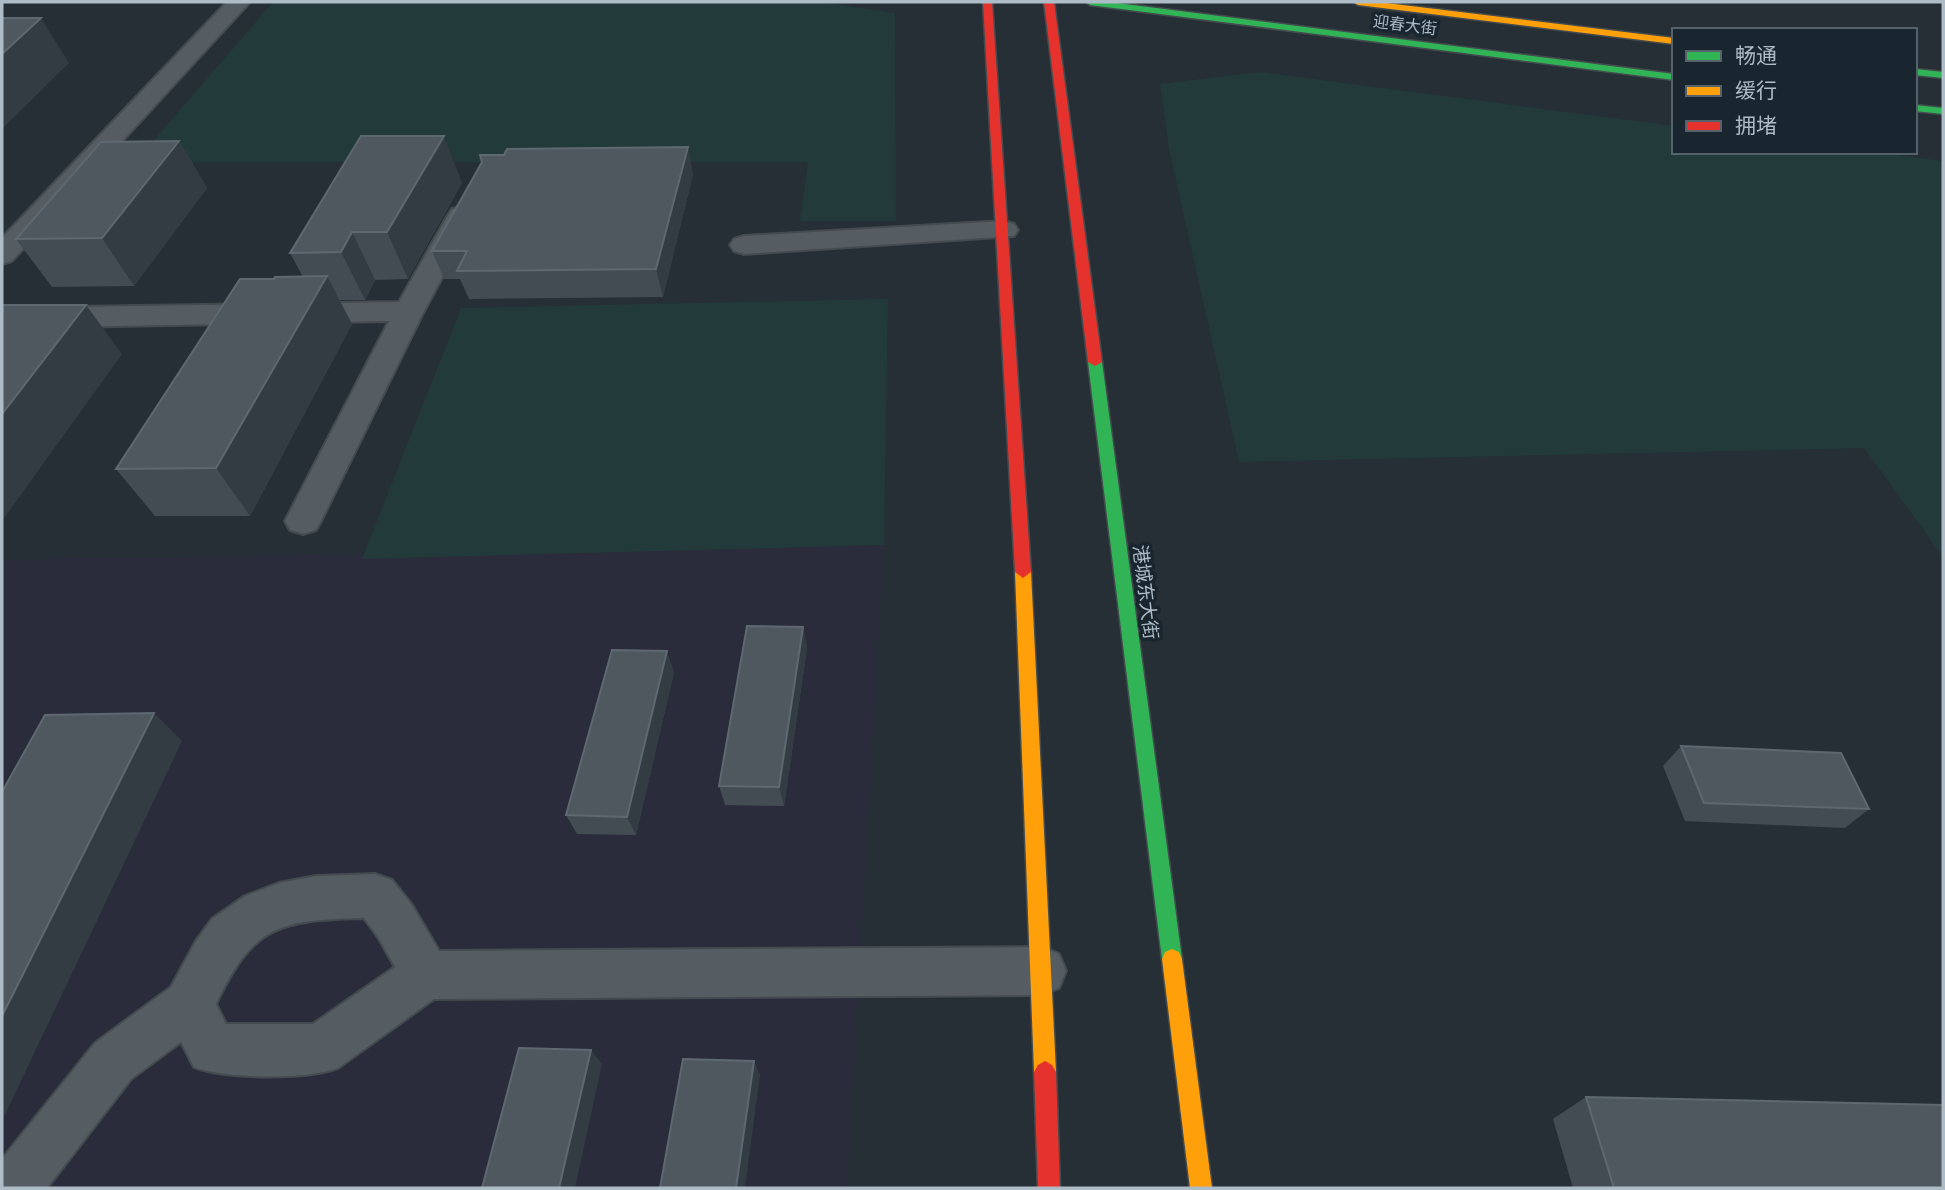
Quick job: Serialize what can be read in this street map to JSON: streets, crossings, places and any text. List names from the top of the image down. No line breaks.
{"streets":{"main road":["迎春大街","港城东大街"]},"legend":["畅通","缓行","拥堵"]}
